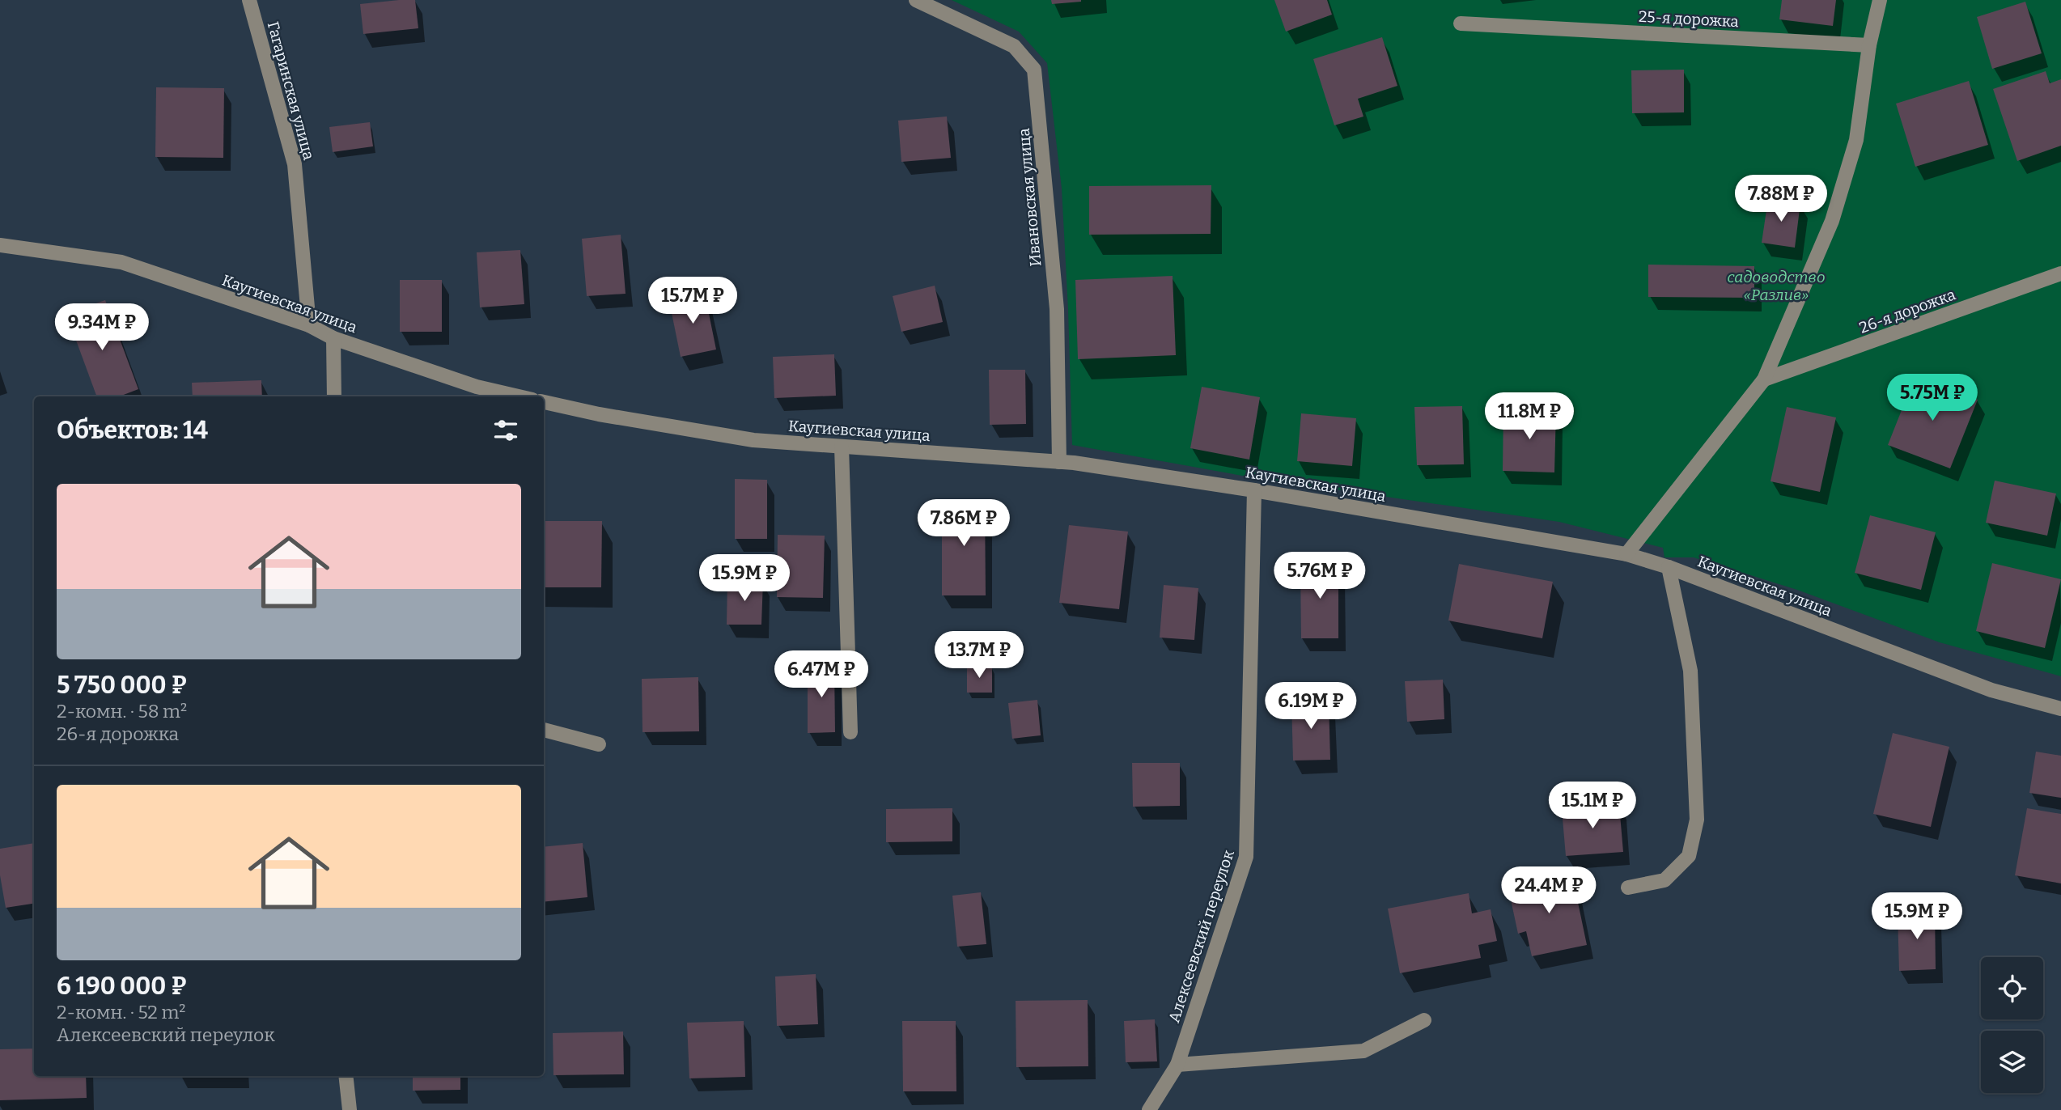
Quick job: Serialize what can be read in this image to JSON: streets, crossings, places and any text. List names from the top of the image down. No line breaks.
{"streets":{"street":["25-я дорожка","Гагаринская улица","Ивановская улица","Каугиевская улица","26-я дорожка","Алексеевский переулок"]},"crossings":[["Гагаринская улица","Каугиевская улица"],["Ивановская улица","Каугиевская улица"],["Каугиевская улица","Алексеевский переулок"]],"parks":["садоводство «Разлив»"],"page":{"price":["7.88M ₽","15.7M ₽","9.34M ₽","5.75M ₽","11.8M ₽","7.86M ₽","5.76M ₽","15.9M ₽","13.7M ₽","6.47M ₽","6.19M ₽","15.1M ₽","24.4M ₽","15.9M ₽"],"heading":"Объектов: 14","list":[{"name":"5 750 000 ₽","note":"2-комн. · 58 m² · 26-я дорожка"},{"name":"6 190 000 ₽","note":"2-комн. · 52 m² · Алексеевский переулок"}]}}
